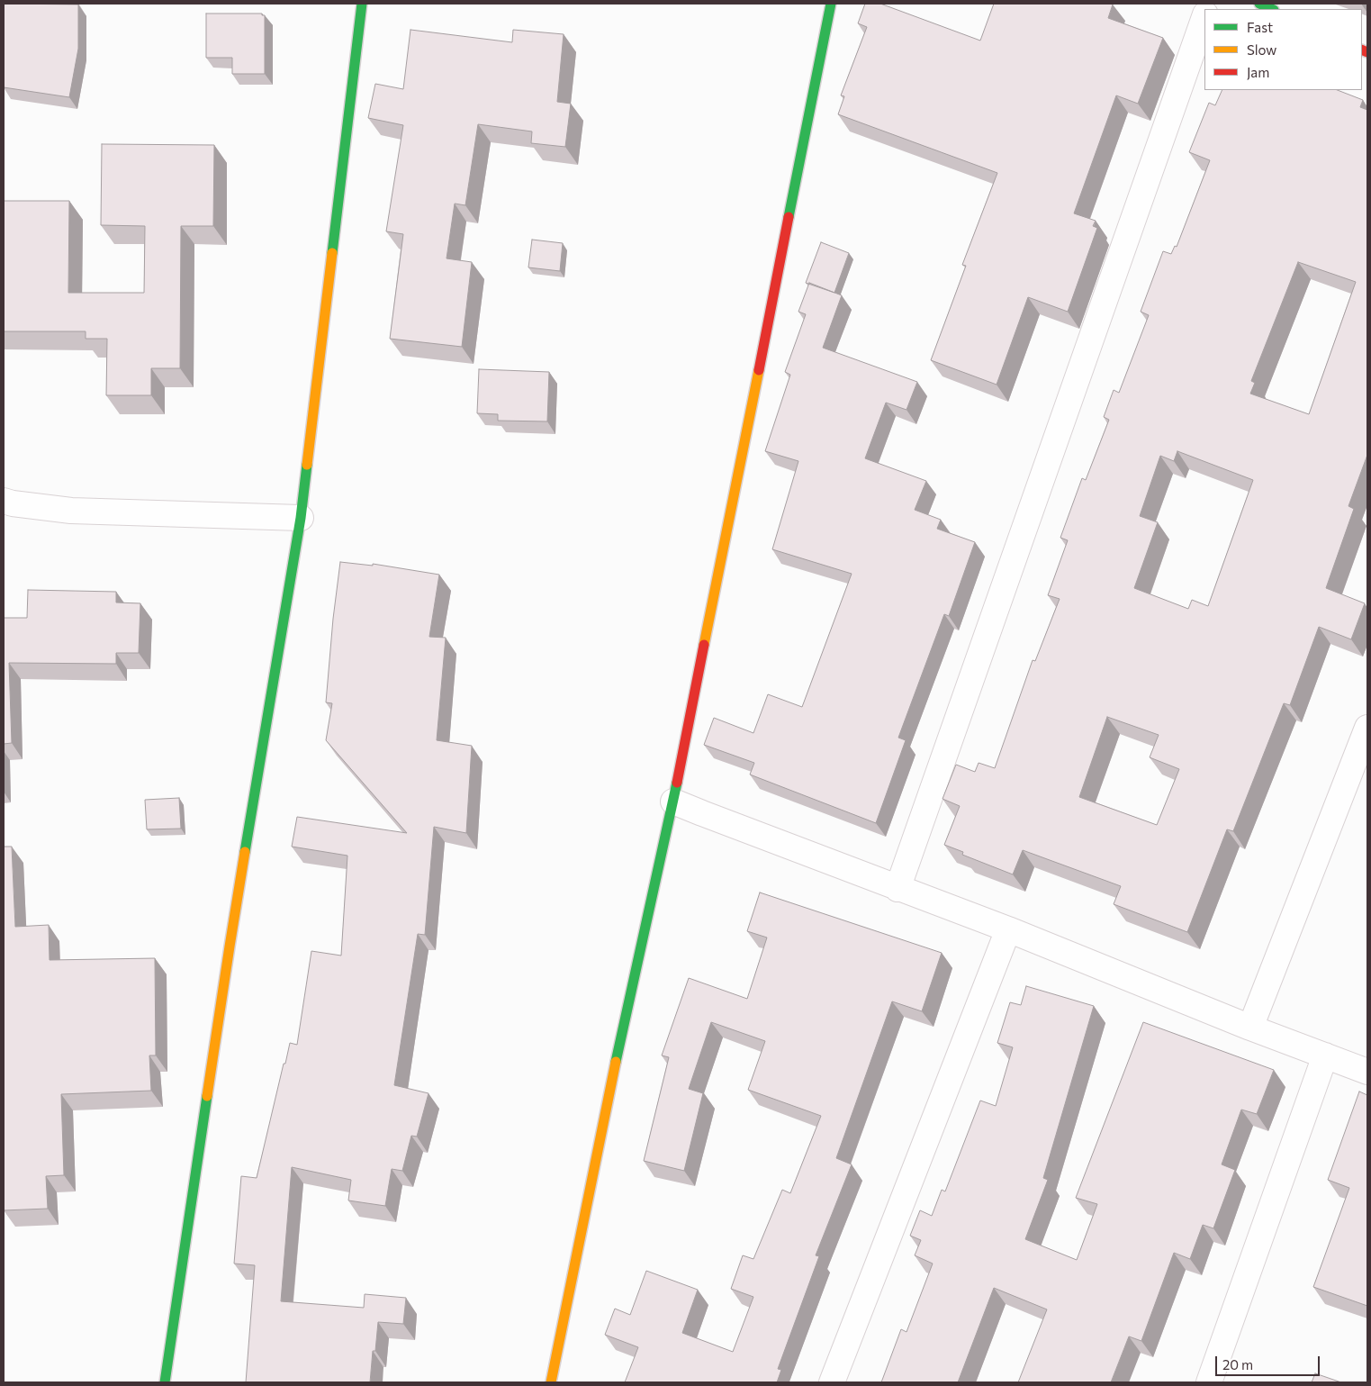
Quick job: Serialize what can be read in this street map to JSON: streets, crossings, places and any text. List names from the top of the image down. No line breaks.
{"legend":["Fast","Slow","Jam"],"scale_bar":"20 m"}
